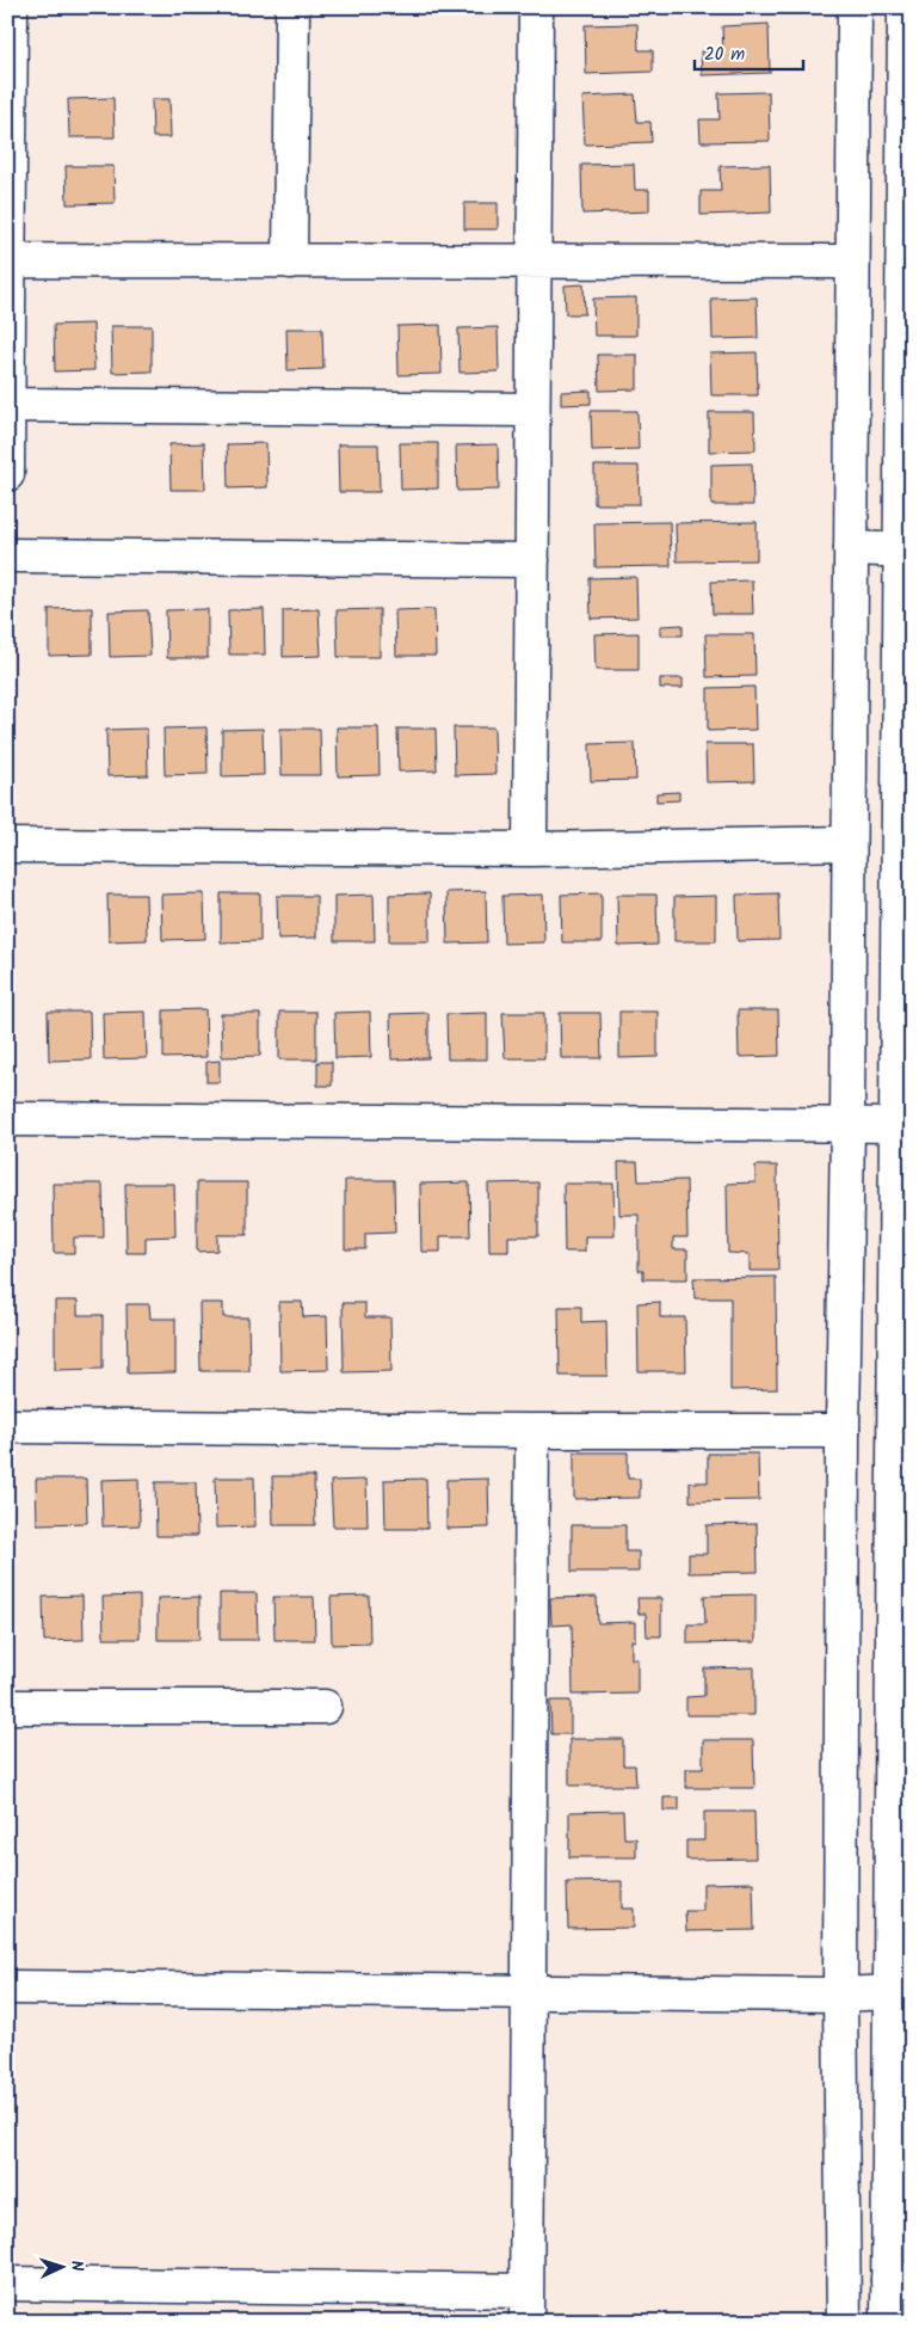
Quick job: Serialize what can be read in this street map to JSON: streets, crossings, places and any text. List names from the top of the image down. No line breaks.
{"scale_bar":"20 m","north":"right"}
